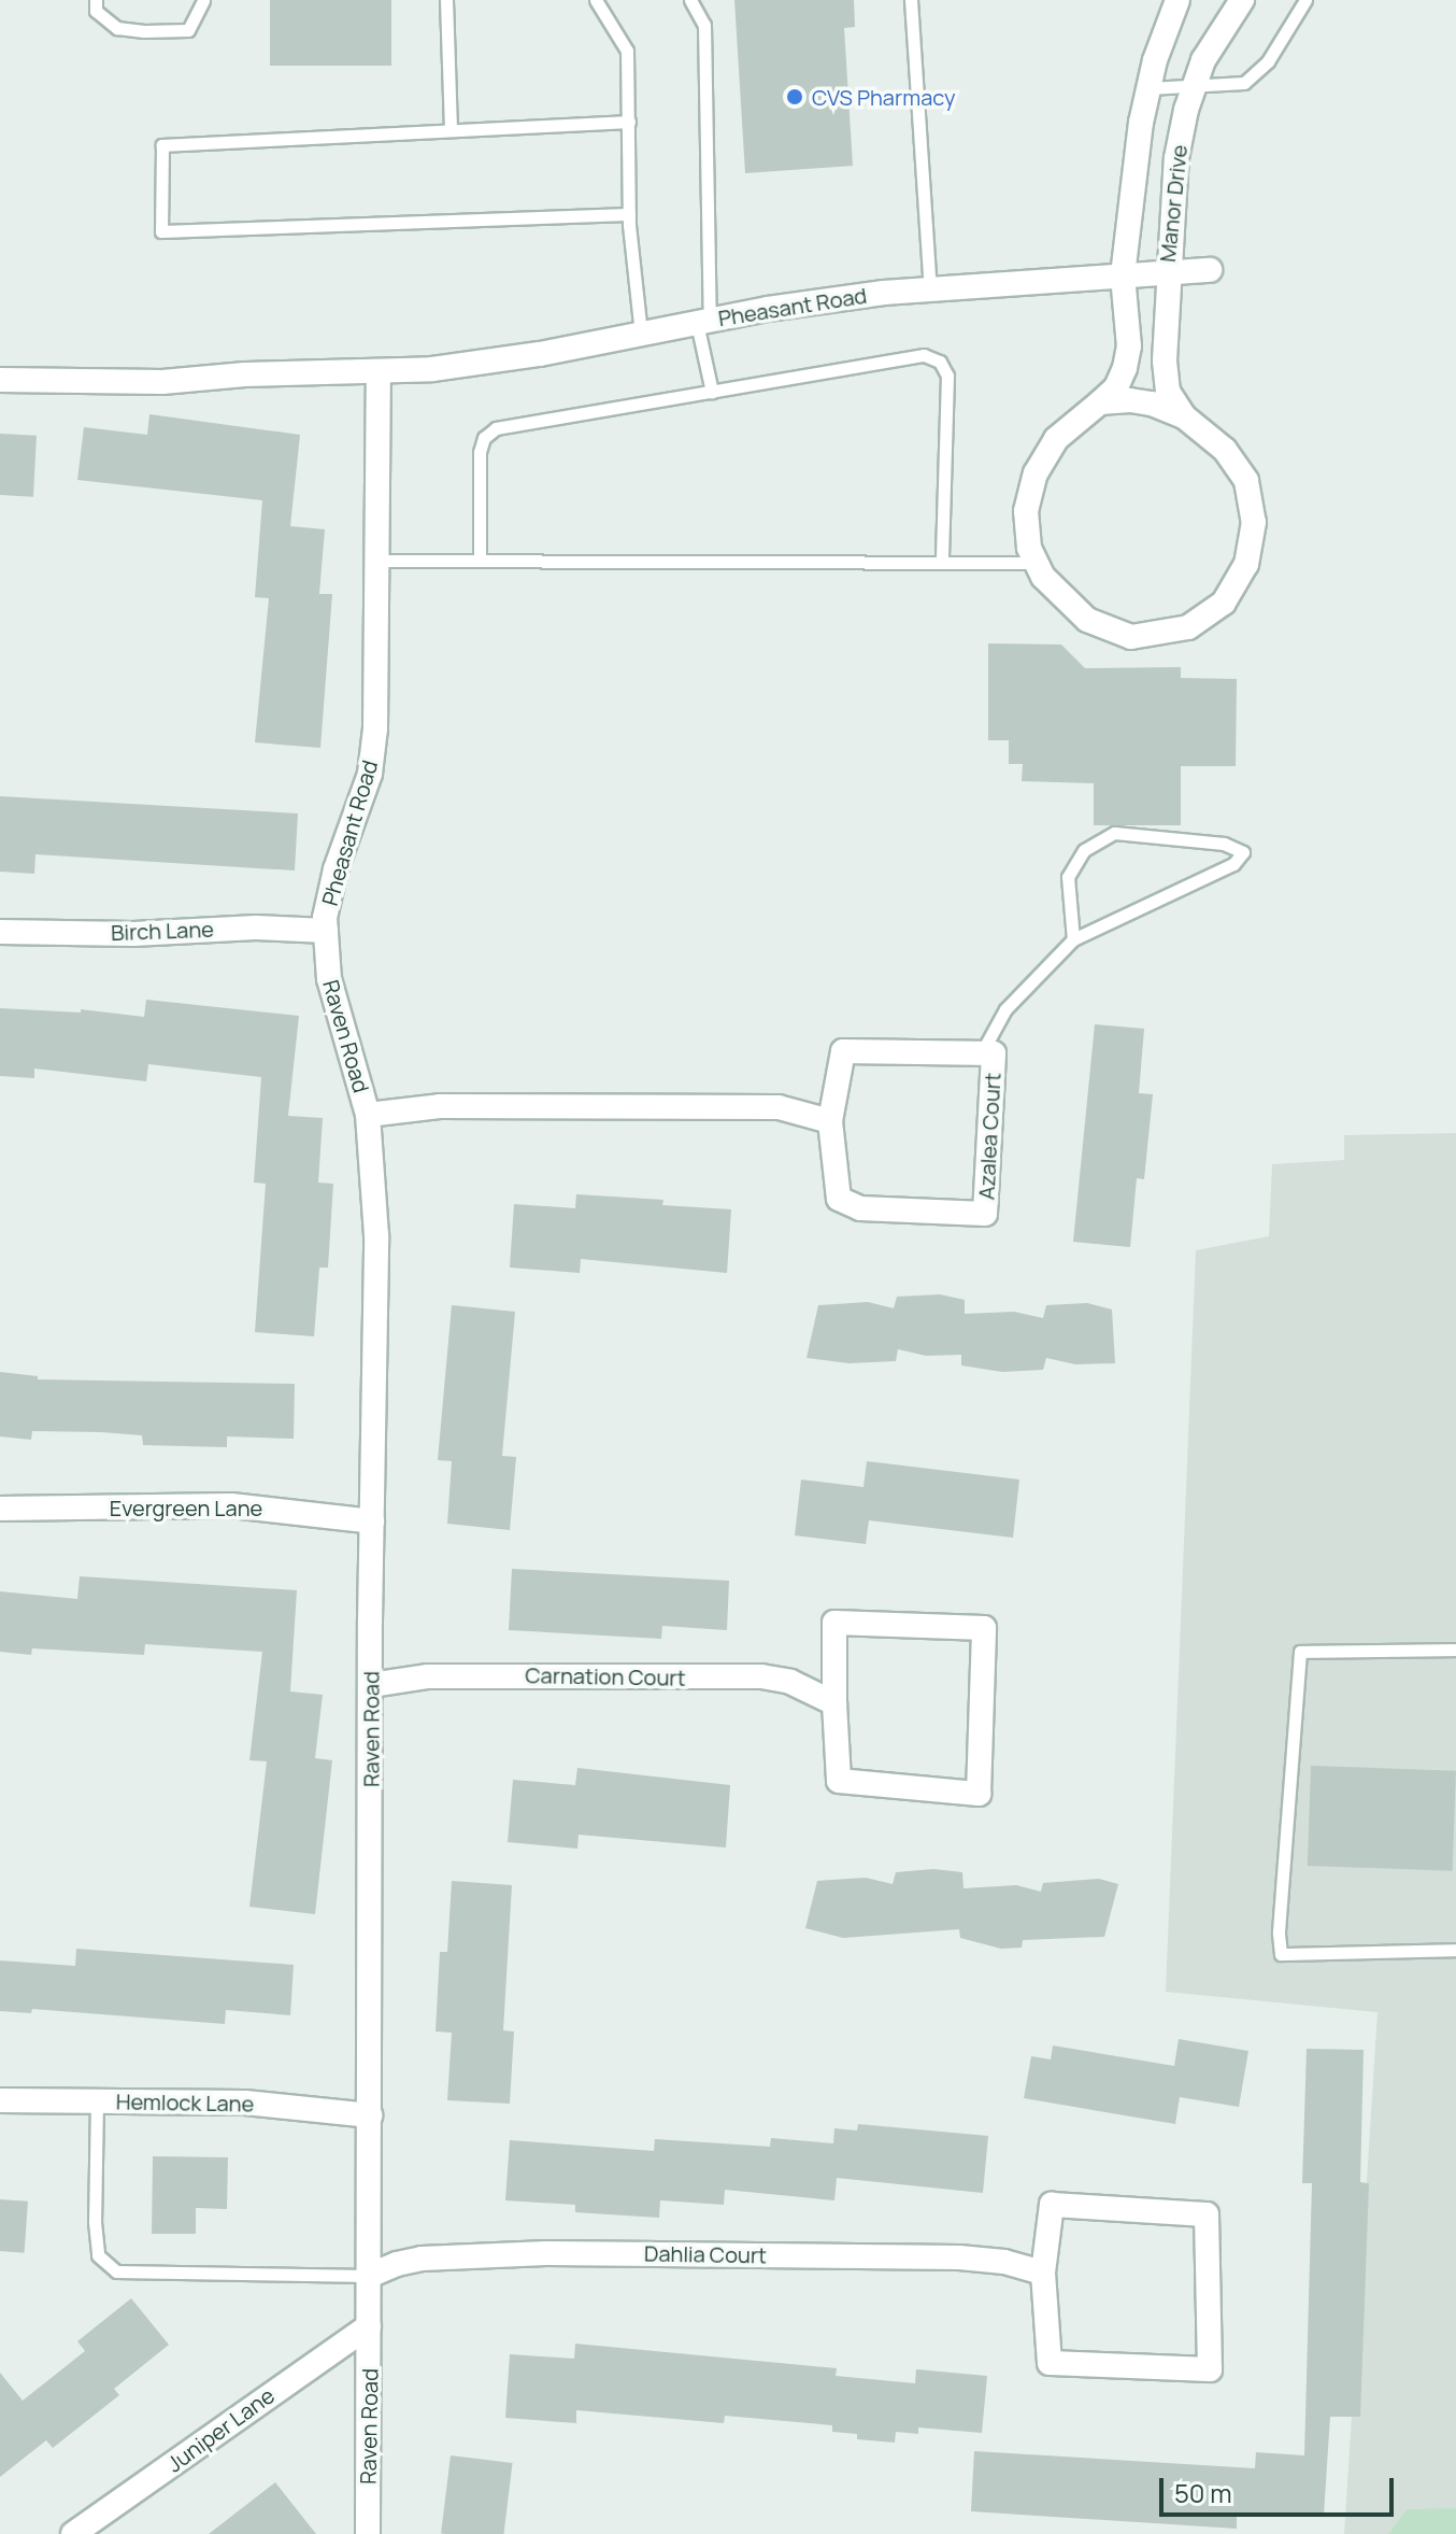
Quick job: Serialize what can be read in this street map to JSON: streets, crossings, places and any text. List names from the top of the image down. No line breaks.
{"streets":{"street":["Manor Drive","Pheasant Road","Birch Lane","Raven Road","Azalea Court","Evergreen Lane","Carnation Court","Hemlock Lane","Dahlia Court","Juniper Lane"]},"crossings":[["Manor Drive","Pheasant Road"],["Pheasant Road","Birch Lane"],["Pheasant Road","Raven Road"],["Birch Lane","Raven Road"],["Raven Road","Evergreen Lane"],["Raven Road","Carnation Court"],["Raven Road","Hemlock Lane"],["Raven Road","Dahlia Court"],["Raven Road","Juniper Lane"]],"places":["CVS Pharmacy"],"scale_bar":"50 m"}
